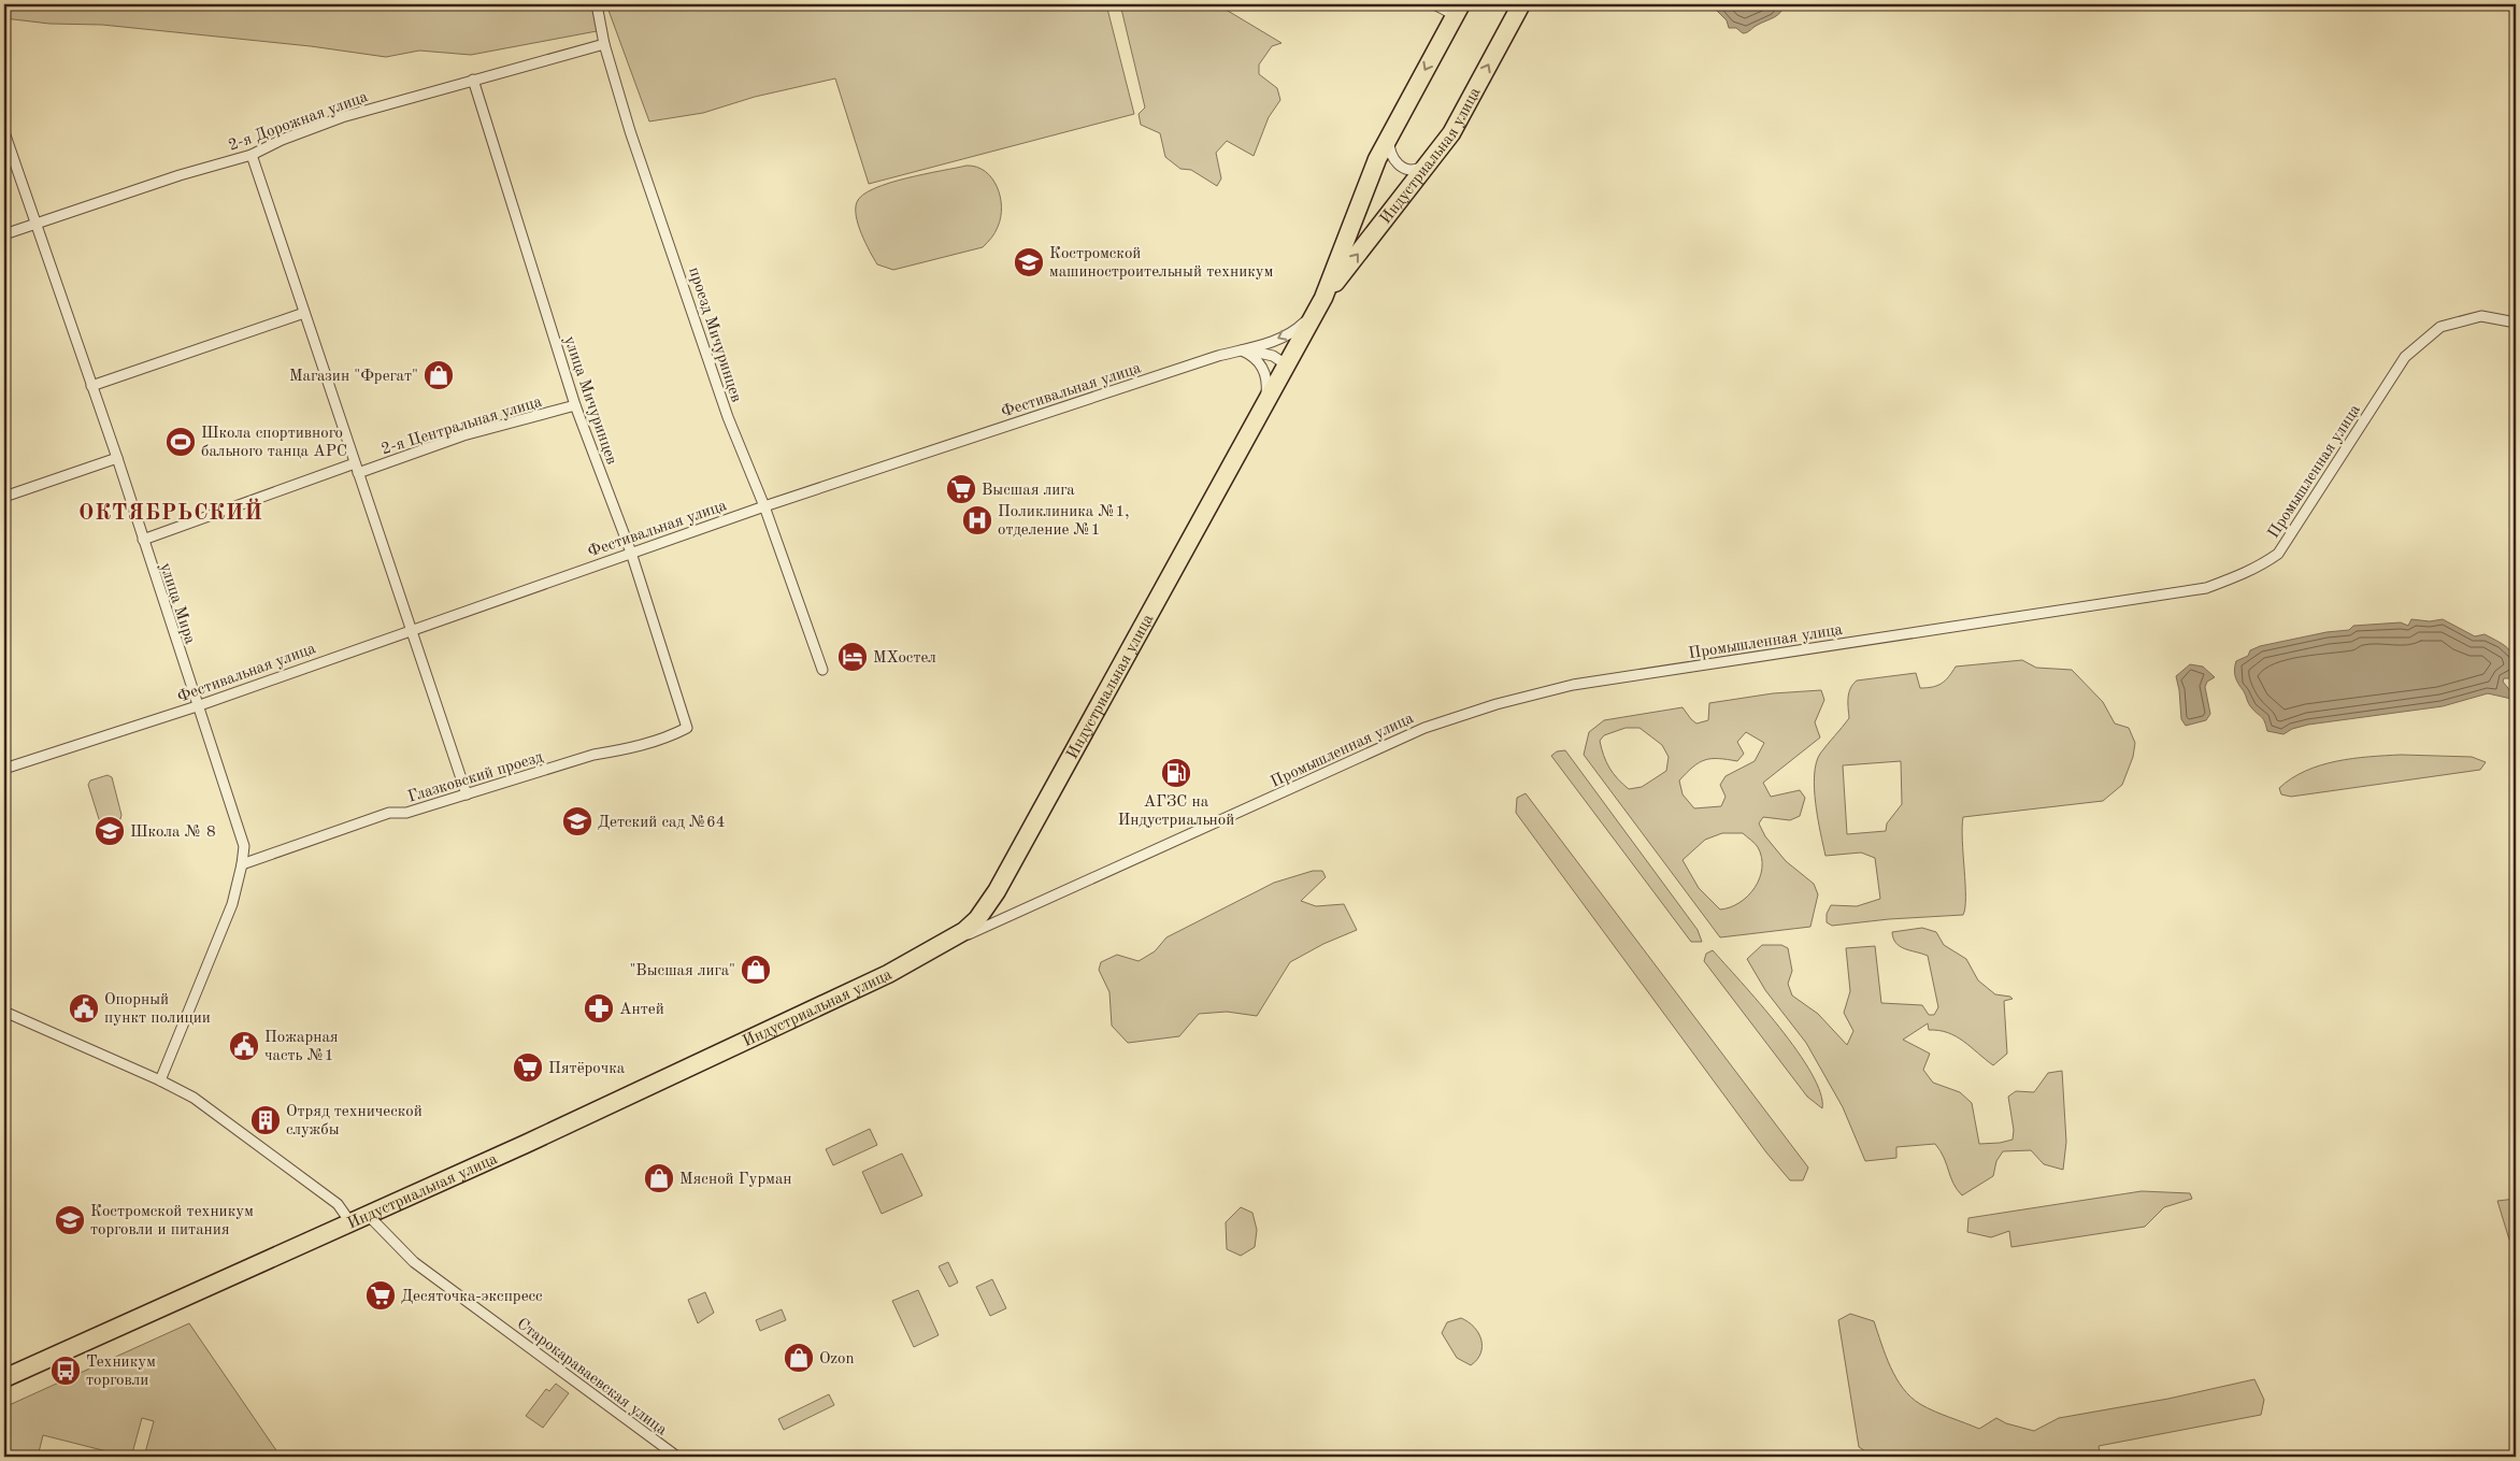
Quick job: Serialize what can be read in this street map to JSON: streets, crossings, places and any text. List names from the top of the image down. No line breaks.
{"streets":{"highway":["Индустриальная улица"],"street":["2-я Дорожная улица","проезд Мичуринцев","Фестивальная улица","улица Мичуринцев","2-я Центральная улица","Промышленная улица","улица Мира","Глазковский проезд","Старокараваевская улица"]},"crossings":[["2-я Дорожная улица","проезд Мичуринцев"],["2-я Дорожная улица","улица Мичуринцев"],["2-я Дорожная улица","улица Мира"],["Индустриальная улица","Фестивальная улица"],["Индустриальная улица","Промышленная улица"],["Индустриальная улица","Старокараваевская улица"],["проезд Мичуринцев","Фестивальная улица"],["Фестивальная улица","улица Мичуринцев"],["Фестивальная улица","улица Мира"],["улица Мичуринцев","2-я Центральная улица"],["улица Мичуринцев","Глазковский проезд"],["2-я Центральная улица","улица Мира"],["улица Мира","Глазковский проезд"]],"districts":["ОКТЯБРЬСКИЙ"],"places":{"school or university":["Костромской машиностроительный техникум","Детский сад №64","Школа № 8","Костромской техникум торговли и питания"],"shop":["Магазин \"Фрегат\"","\"Высшая лига\"","Мясной Гурман","Ozon"],"sports":["Школа спортивного бального танца АРС"],"supermarket":["Высшая лига","Пятёрочка","Десяточка-экспресс"],"hospital":["Поликлиника №1, отделение №1"],"hotel":["МХостел"],"fuel station":["АГЗС на Индустриальной"],"public building":["Опорный пункт полиции","Пожарная часть №1"],"pharmacy":["Антей"],"building":["Отряд технической службы"],"bus stop":["Техникум торговли"]}}
